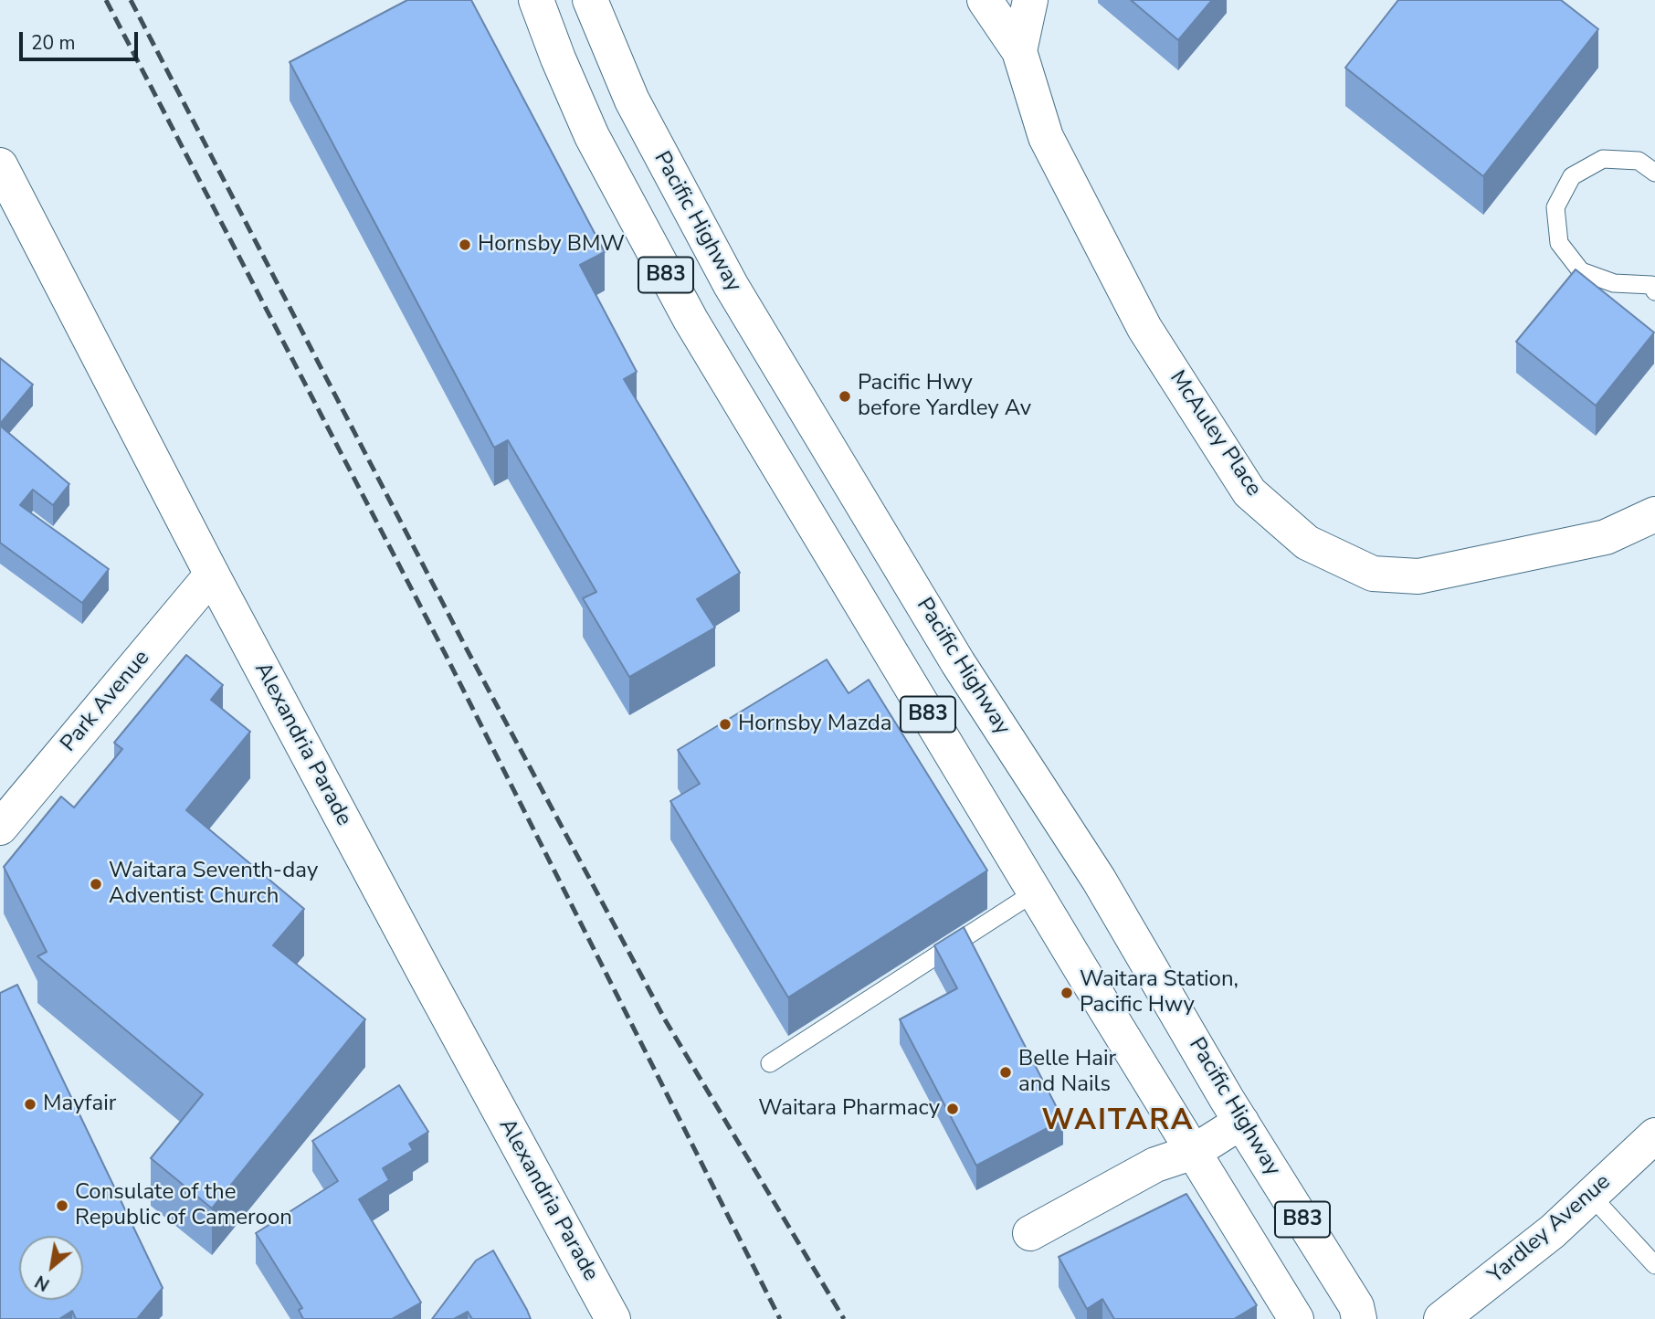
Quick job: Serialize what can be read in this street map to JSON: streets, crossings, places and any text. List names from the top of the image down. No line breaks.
{"streets":{"street":["Pacific Highway","B83","McAuley Place","Park Avenue","Alexandria Parade","Yardley Avenue"]},"crossings":[["Park Avenue","Alexandria Parade"]],"districts":["WAITARA"],"places":["Hornsby BMW","Pacific Hwy before Yardley Av","Hornsby Mazda","Waitara Seventh-day Adventist Church","Waitara Station, Pacific Hwy","Belle Hair and Nails","Mayfair","Waitara Pharmacy","Consulate of the Republic of Cameroon"],"scale_bar":"20 m","north":"bottom left"}
